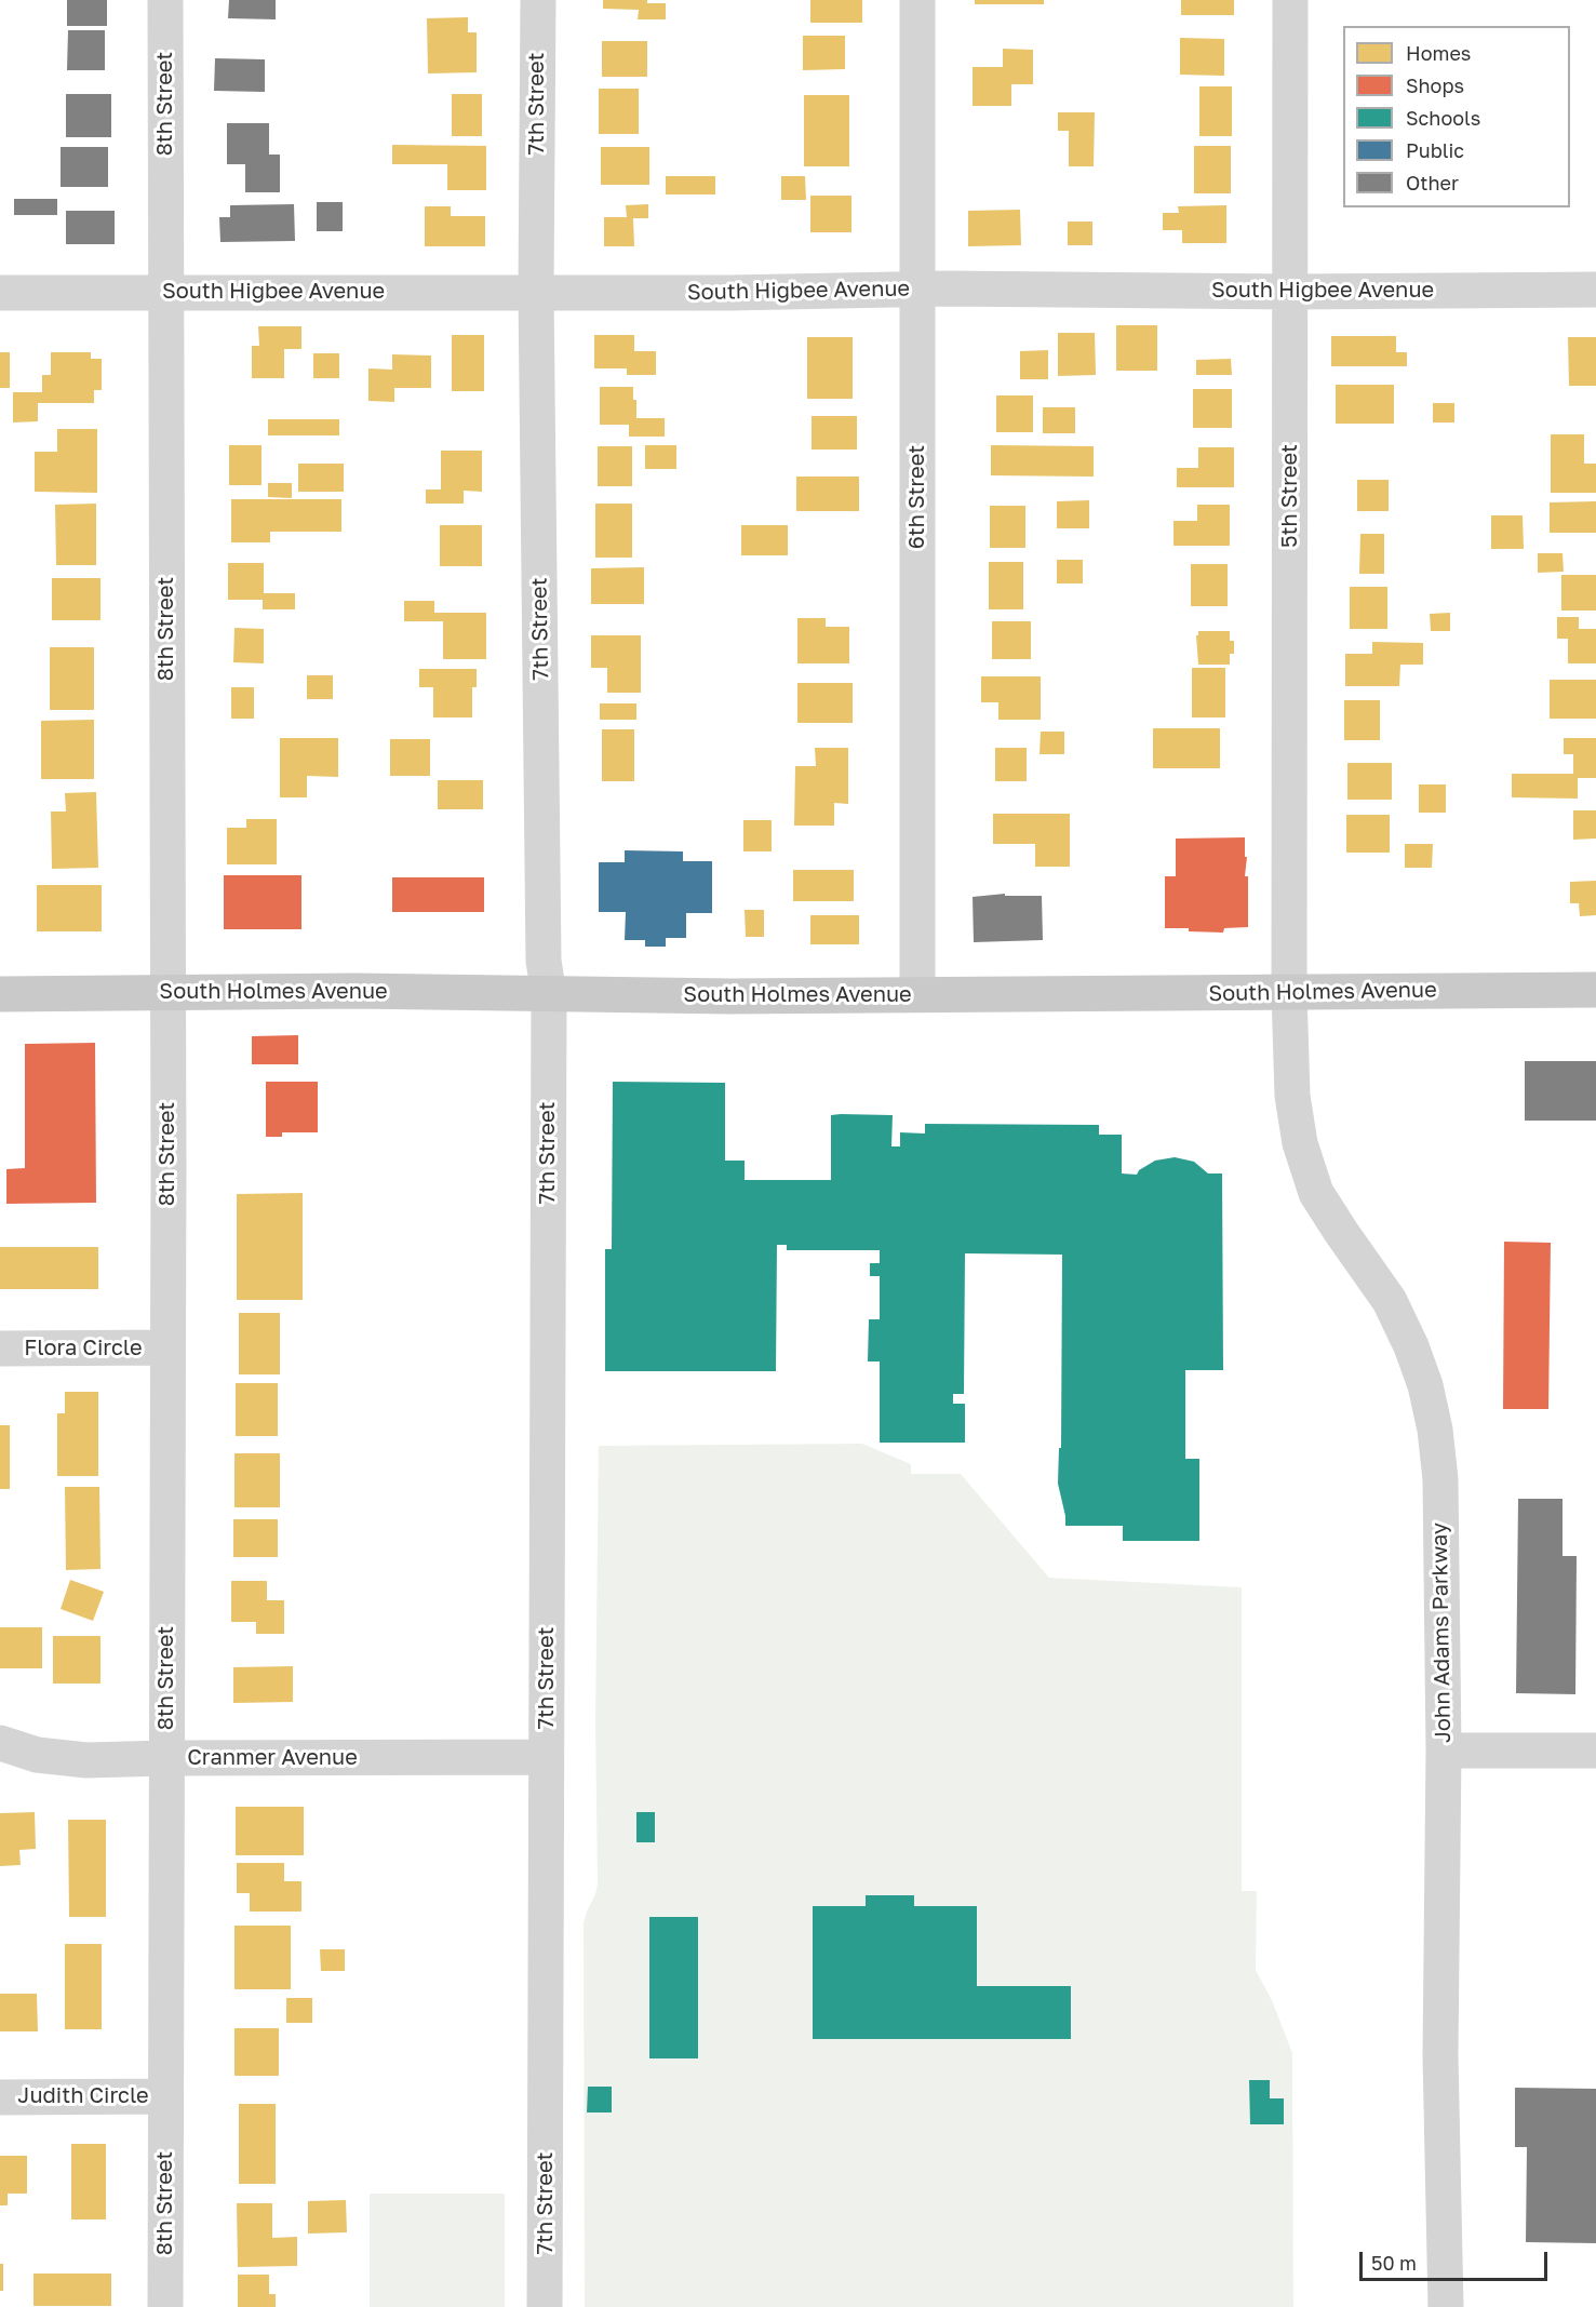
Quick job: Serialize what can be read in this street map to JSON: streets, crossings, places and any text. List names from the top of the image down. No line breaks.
{"streets":{"main road":["South Holmes Avenue"],"street":["8th Street","7th Street","South Higbee Avenue","5th Street","6th Street","Flora Circle","John Adams Parkway","Cranmer Avenue","Judith Circle"]},"crossings":[["8th Street","South Higbee Avenue"],["8th Street","South Holmes Avenue"],["8th Street","Flora Circle"],["8th Street","Cranmer Avenue"],["8th Street","Judith Circle"],["7th Street","South Higbee Avenue"],["7th Street","South Holmes Avenue"],["7th Street","Cranmer Avenue"],["South Higbee Avenue","5th Street"],["South Higbee Avenue","6th Street"],["5th Street","South Holmes Avenue"],["5th Street","John Adams Parkway"],["6th Street","South Holmes Avenue"],["South Holmes Avenue","John Adams Parkway"]],"legend":["Homes","Shops","Schools","Public","Other"],"scale_bar":"50 m"}
